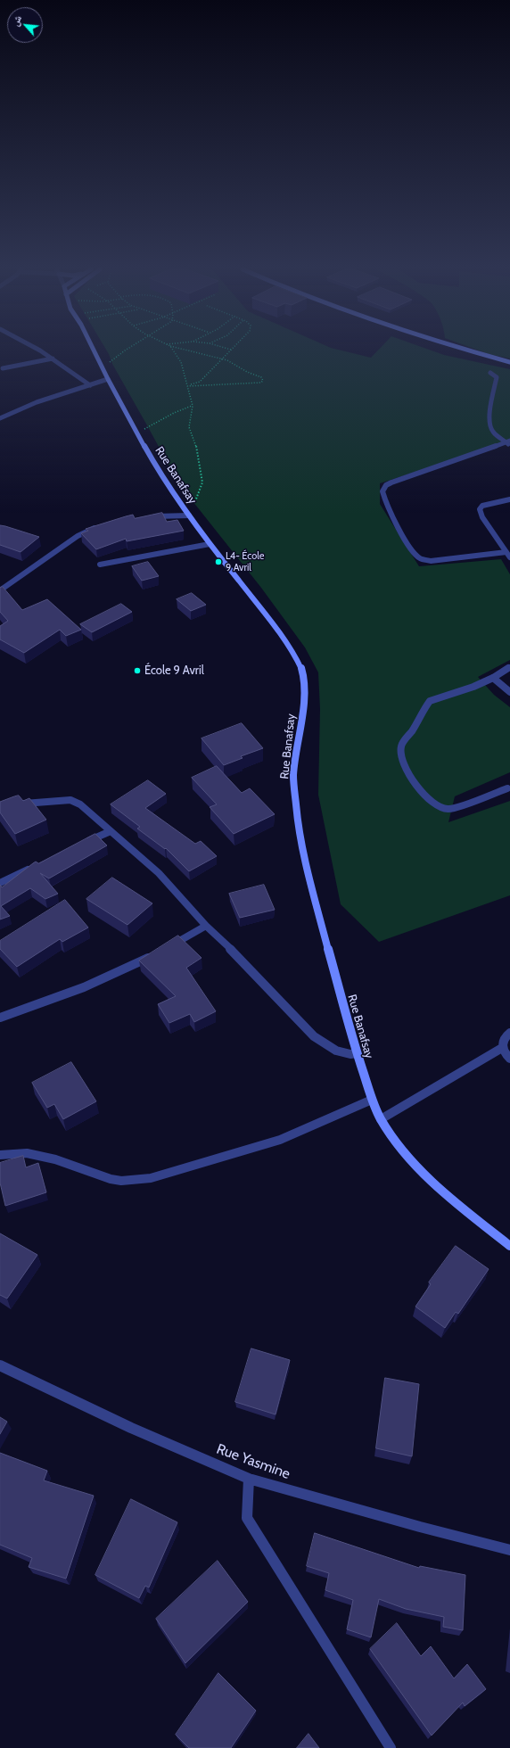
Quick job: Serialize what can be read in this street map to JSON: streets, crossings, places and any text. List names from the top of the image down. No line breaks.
{"streets":{"main road":["Rue Banafsay"],"street":["Rue Yasmine"]},"places":["L4- École 9 Avril","École 9 Avril"],"north":"top left"}
